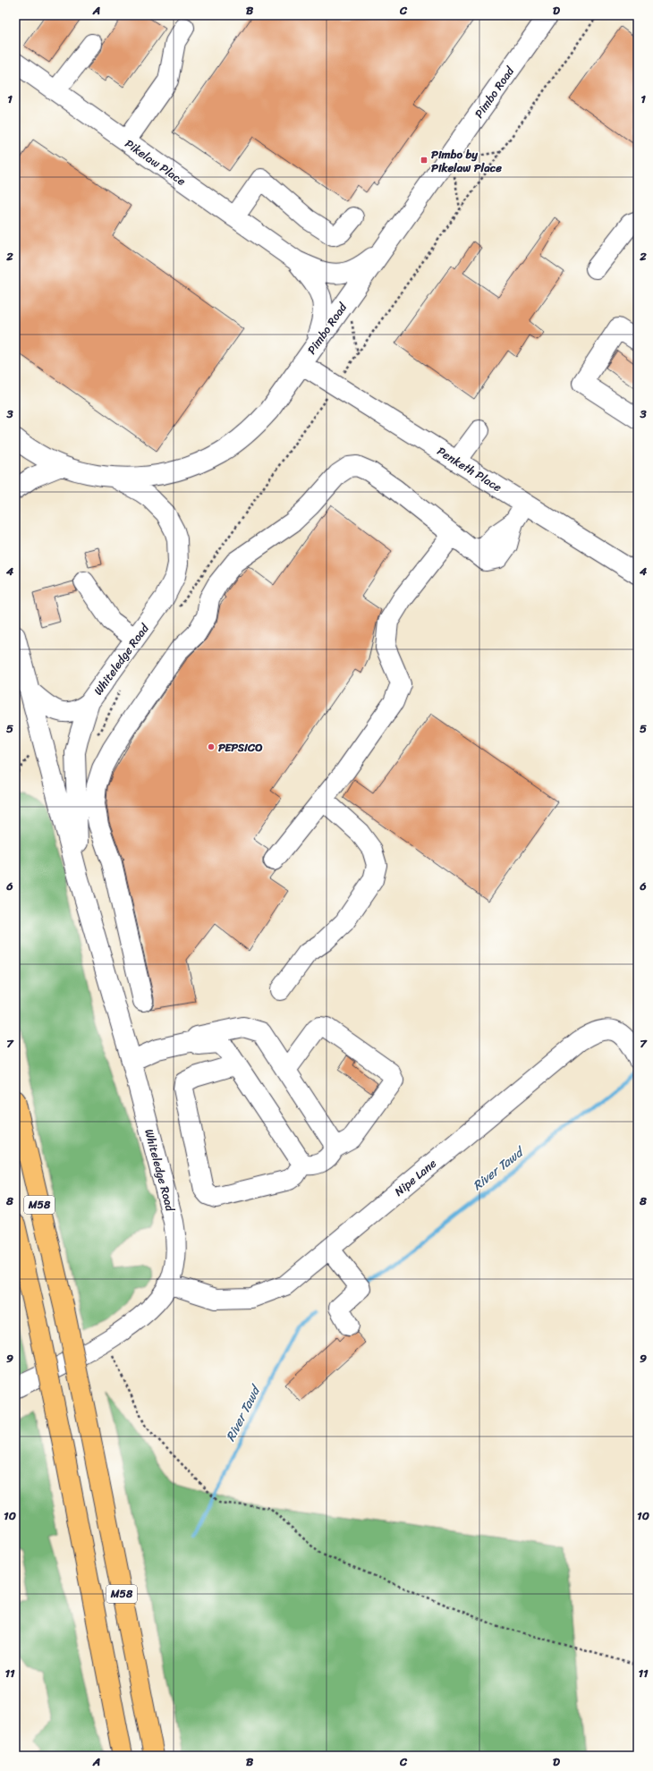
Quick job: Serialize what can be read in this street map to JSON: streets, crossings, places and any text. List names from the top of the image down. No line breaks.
{"streets":{"highway":["M58"],"street":["Pimbo Road","Pikelaw Place","Penketh Place","Whiteledge Road","Nipe Lane"]},"crossings":[["Pimbo Road","Pikelaw Place"],["Pimbo Road","Penketh Place"],["Pimbo Road","Whiteledge Road"],["Pikelaw Place","Penketh Place"],["Whiteledge Road","Nipe Lane"]],"water":["River Tawd"],"places":{"transit":["Pimbo by Pikelaw Place"],"other":["PEPSICO"]},"grid":{"columns":["A","B","C","D"],"rows":["1","2","3","4","5","6","7","8","9","10","11"]}}
